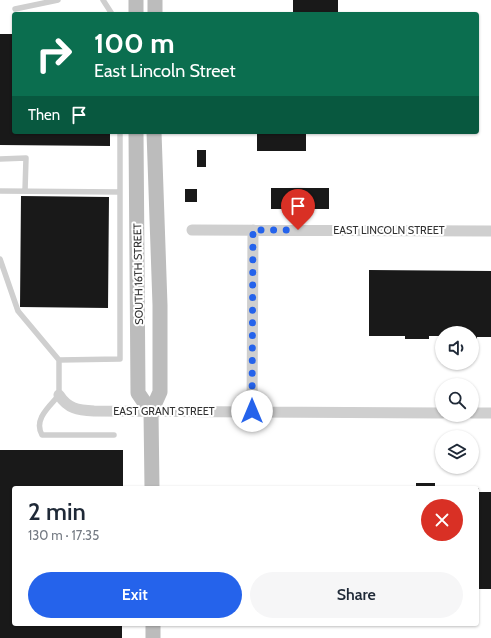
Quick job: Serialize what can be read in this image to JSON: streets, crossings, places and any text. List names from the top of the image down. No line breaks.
{"streets":{"main road":["SOUTH 16TH STREET"],"street":["EAST LINCOLN STREET","EAST GRANT STREET"]},"crossings":[["SOUTH 16TH STREET","EAST GRANT STREET"]],"page":{"turn":["100 m","East Lincoln Street"],"then":"Then","heading":["2 min","130 m · 17:35"],"buttons":["Exit","Share"]}}
